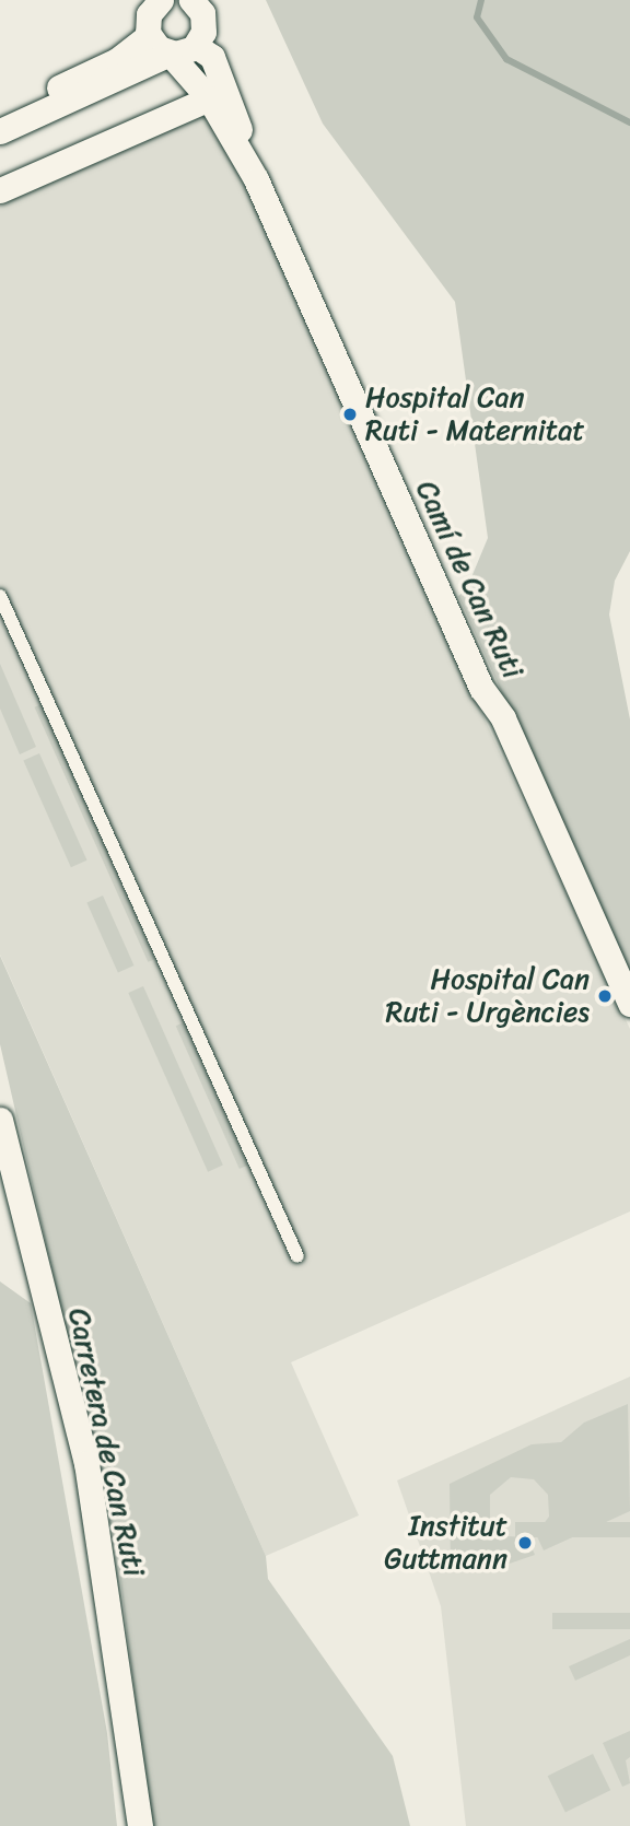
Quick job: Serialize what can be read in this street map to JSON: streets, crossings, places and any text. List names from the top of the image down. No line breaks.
{"streets":{"street":["Camí de Can Ruti","Carretera de Can Ruti"]},"places":["Hospital Can Ruti - Maternitat","Hospital Can Ruti - Urgències","Institut Guttmann"]}
